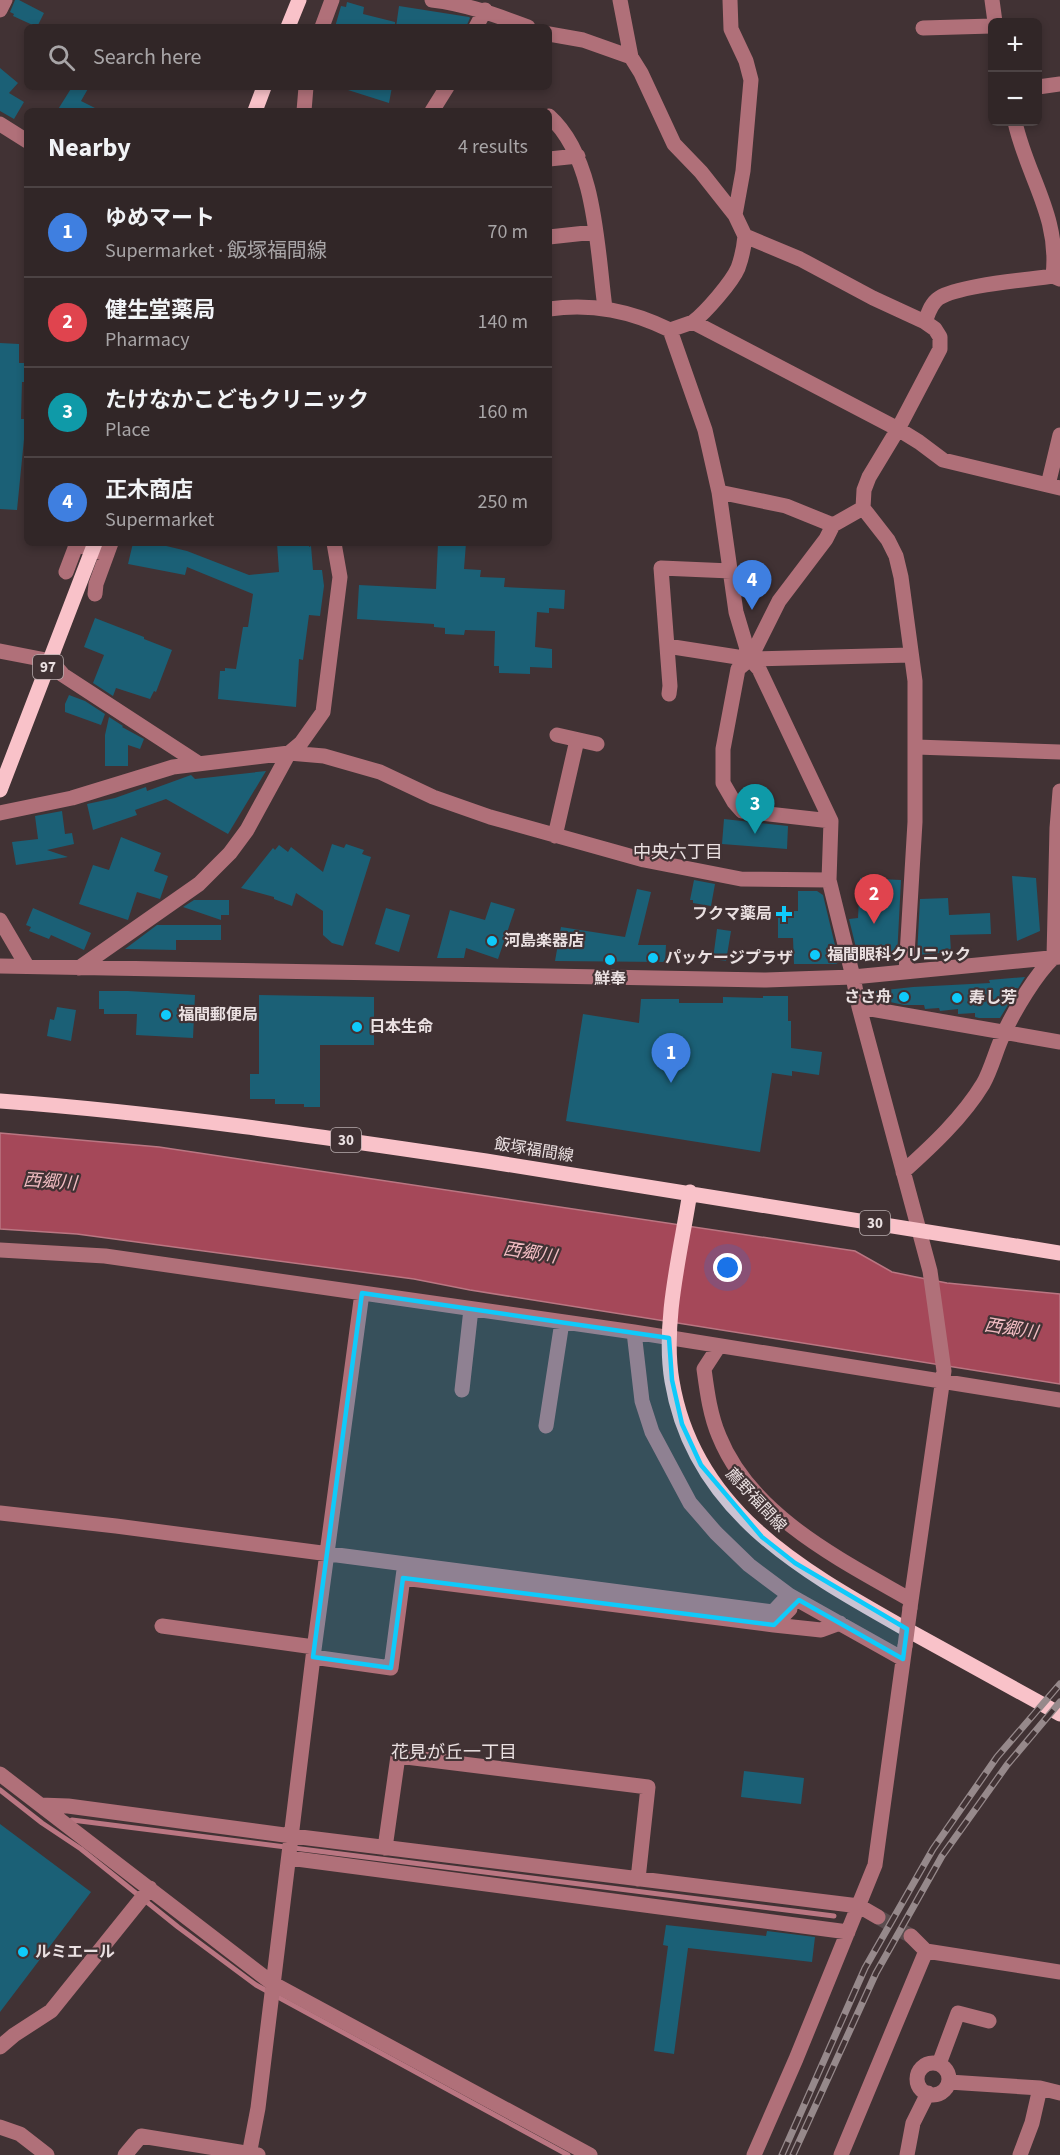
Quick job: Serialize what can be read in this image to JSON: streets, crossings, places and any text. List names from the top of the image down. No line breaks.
{"streets":{"main road":["97","30","飯塚福間線","薦野福間線"]},"crossings":[["飯塚福間線","薦野福間線"]],"districts":["中央六丁目","花見が丘一丁目"],"water":["西郷川"],"places":{"health":["フクマ薬局"],"other":["河島楽器店","福間眼科クリニック","パッケージプラザ","鮮奉","ささ舟","寿し芳","福間郵便局","日本生命","ルミエール"]},"page":{"map_buttons":["+","−"],"search":"Search here","heading":["Nearby","4 results"],"list":[{"mark":"1","name":"ゆめマート","note":"Supermarket · 飯塚福間線","value":"70 m"},{"mark":"2","name":"健生堂薬局","note":"Pharmacy","value":"140 m"},{"mark":"3","name":"たけなかこどもクリニック","note":"Place","value":"160 m"},{"mark":"4","name":"正木商店","note":"Supermarket","value":"250 m"}],"pins":["4","3","2","1"]}}
